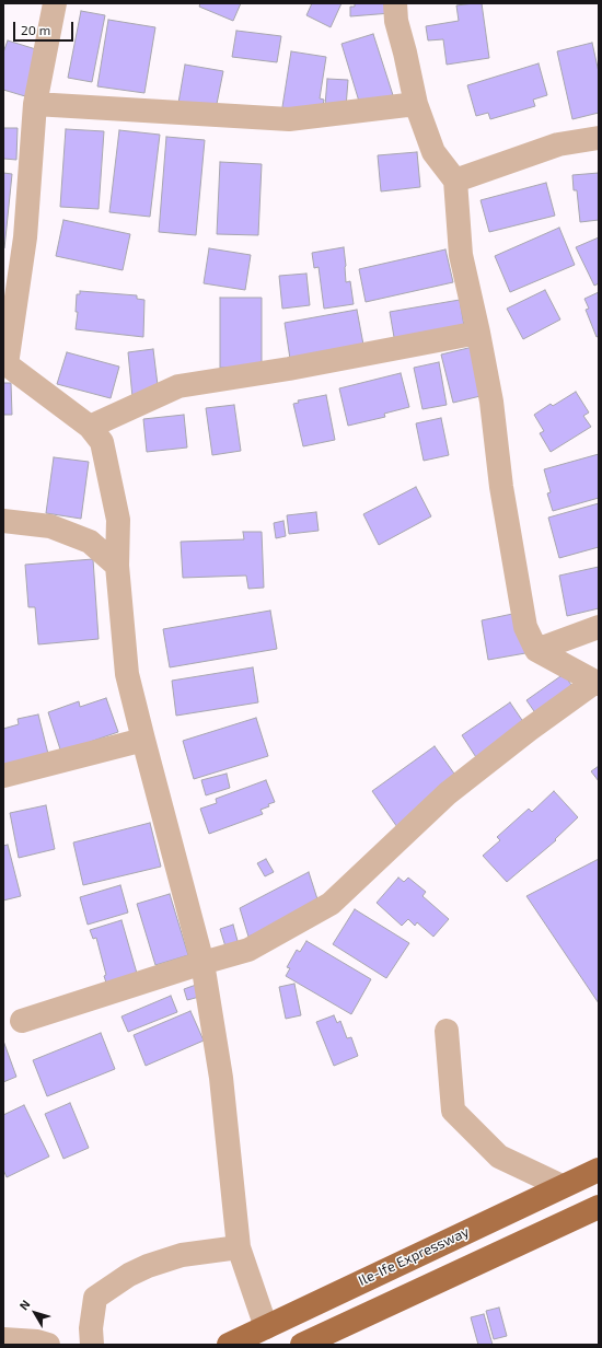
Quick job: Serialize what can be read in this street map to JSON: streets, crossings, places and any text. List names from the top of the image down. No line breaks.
{"streets":{"highway":["Ile-Ife Expressway"]},"scale_bar":"20 m","north":"top left"}
